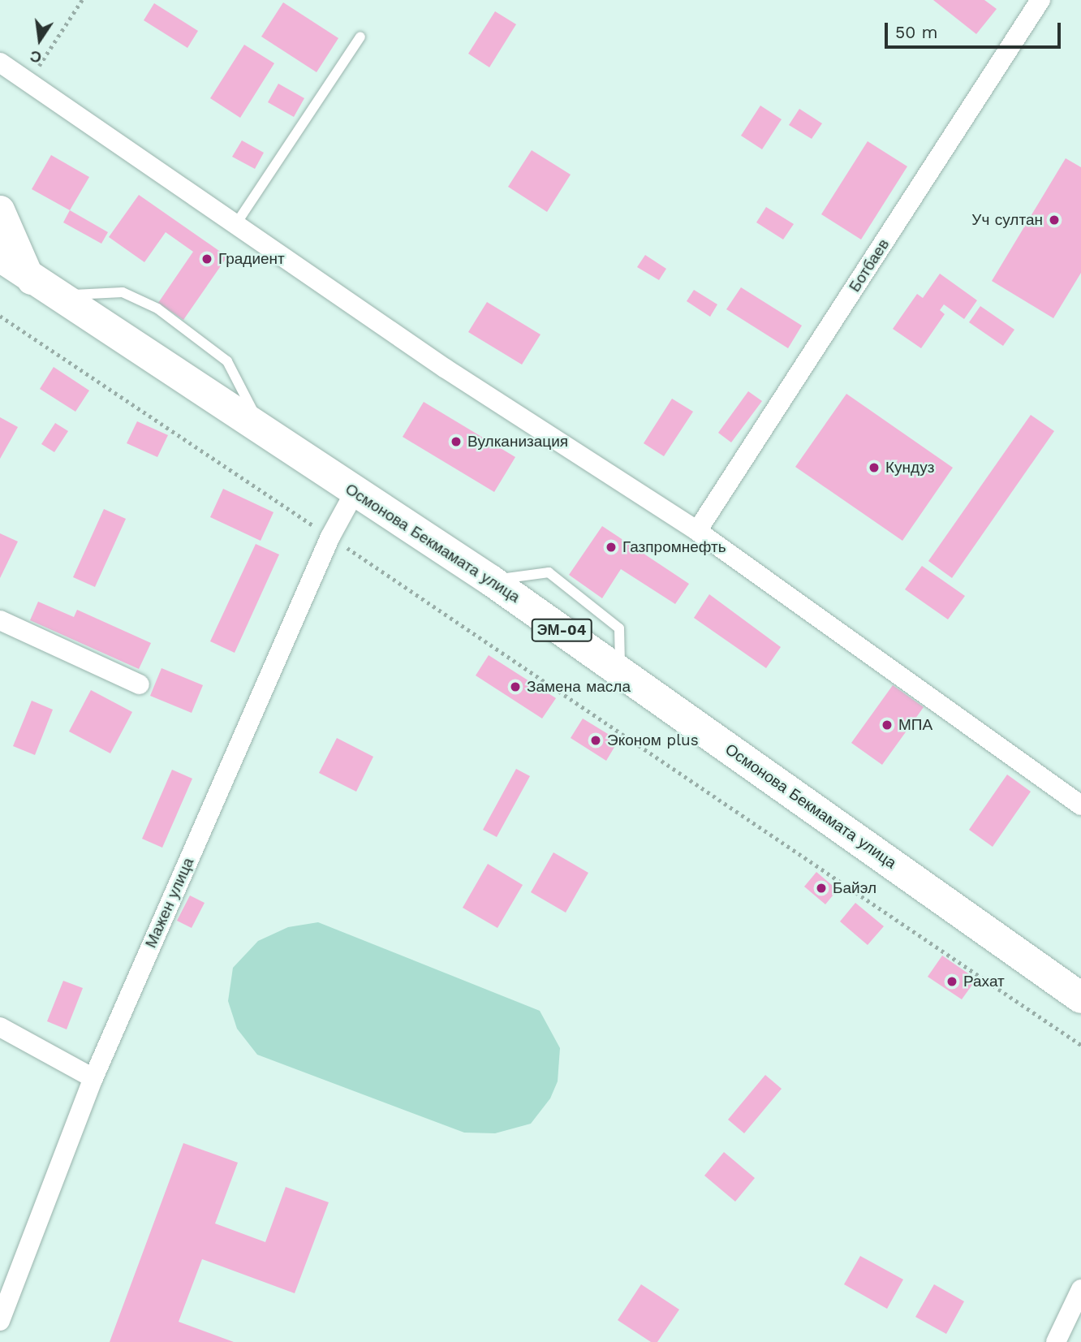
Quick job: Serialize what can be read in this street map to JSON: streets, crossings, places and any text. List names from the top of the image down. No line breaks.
{"streets":{"highway":["Осмонова Бекмамата улица","ЭМ-04"],"street":["Ботбаев","Мажен улица"]},"crossings":[["Осмонова Бекмамата улица","Мажен улица"]],"places":["Уч султан","Градиент","Вулканизация","Кундуз","Газпромнефть","Замена масла","МПА","Эконом plus","Байэл","Рахат"],"scale_bar":"50 m","north":"bottom"}
